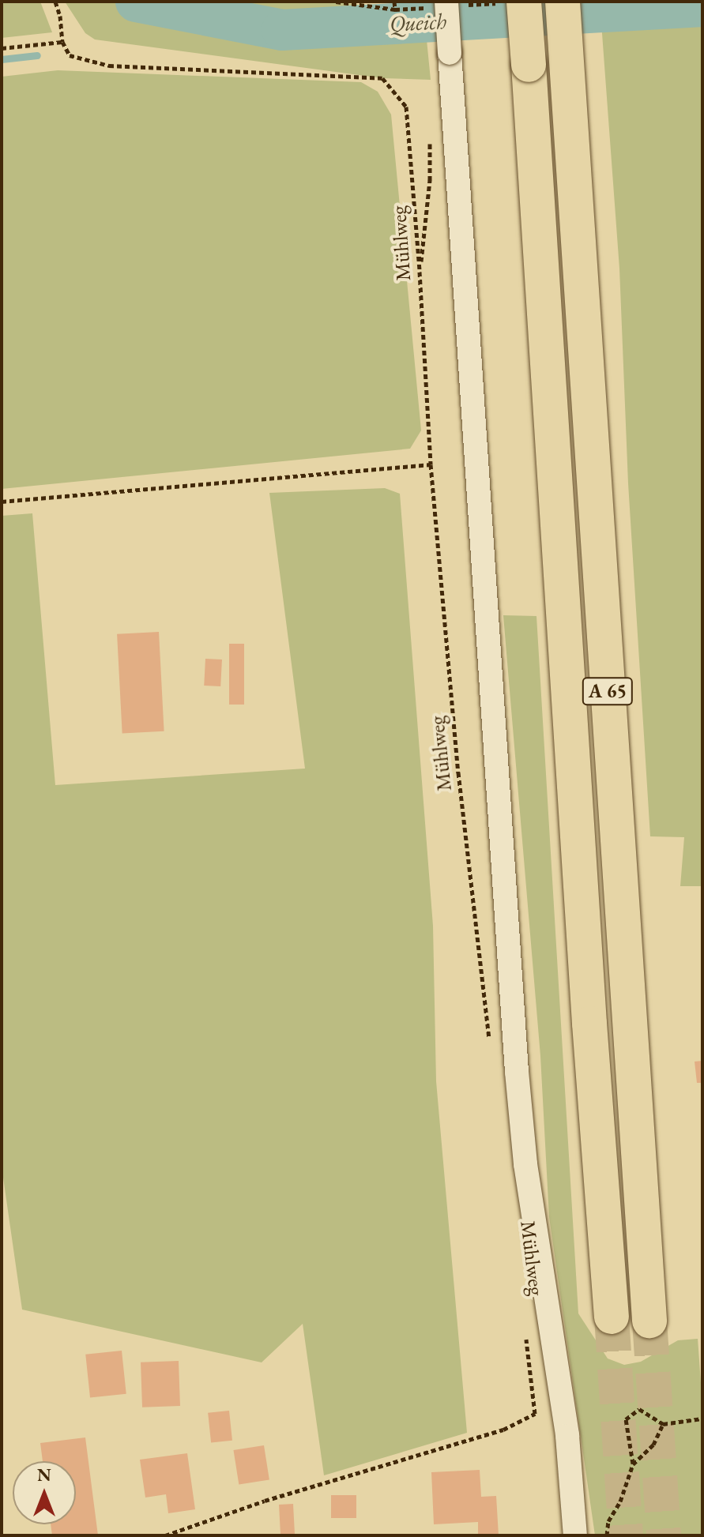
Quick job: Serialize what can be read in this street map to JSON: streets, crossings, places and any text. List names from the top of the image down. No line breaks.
{"streets":{"highway":["A 65"],"path":["Mühlweg"]},"water":["Queich"],"north":"top"}
